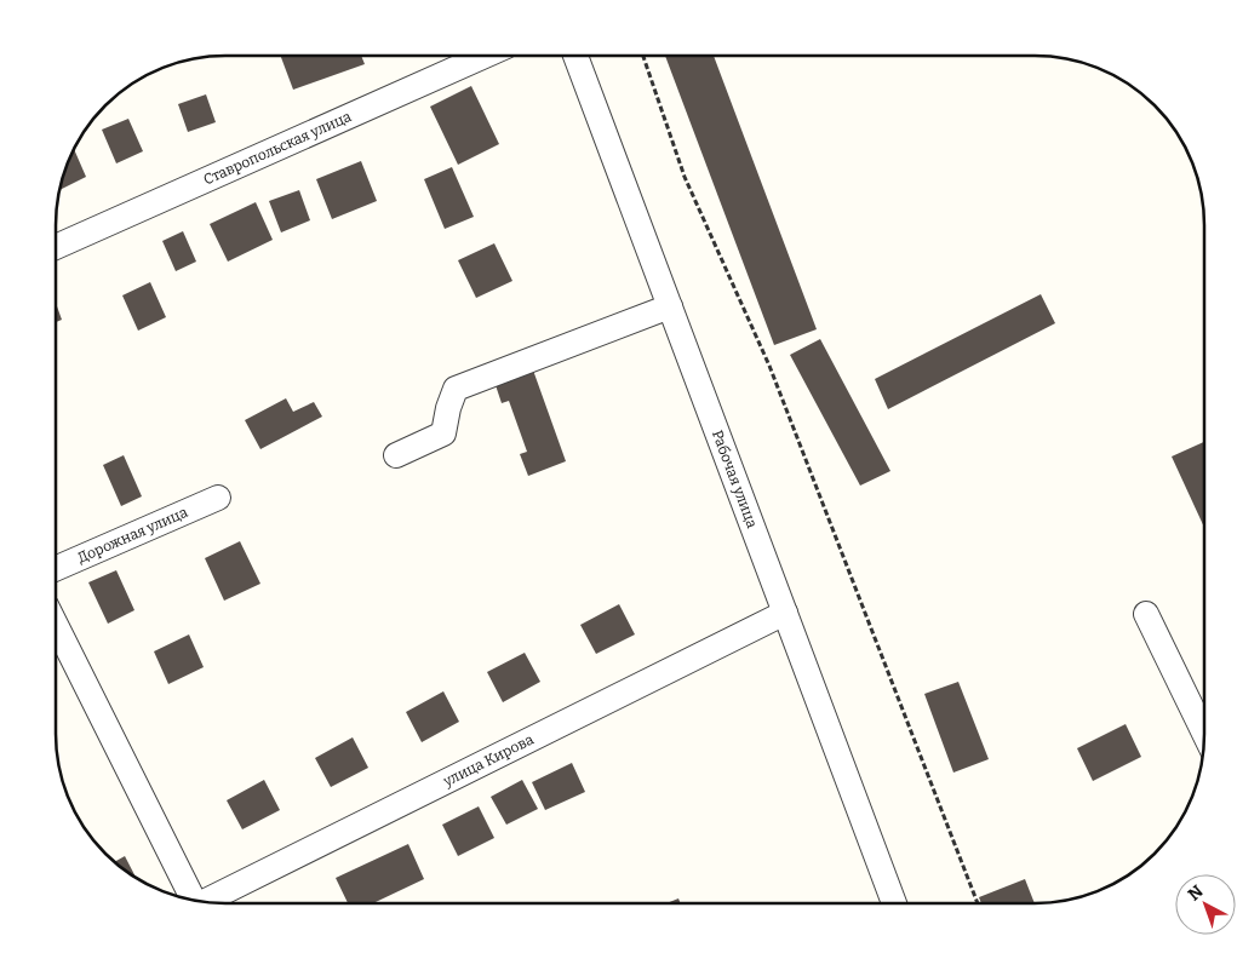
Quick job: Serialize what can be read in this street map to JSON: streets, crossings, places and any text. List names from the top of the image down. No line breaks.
{"streets":{"street":["Ставропольская улица","Рабочая улица","Дорожная улица","улица Кирова"]},"crossings":[["Рабочая улица","улица Кирова"]],"north":"top left"}
